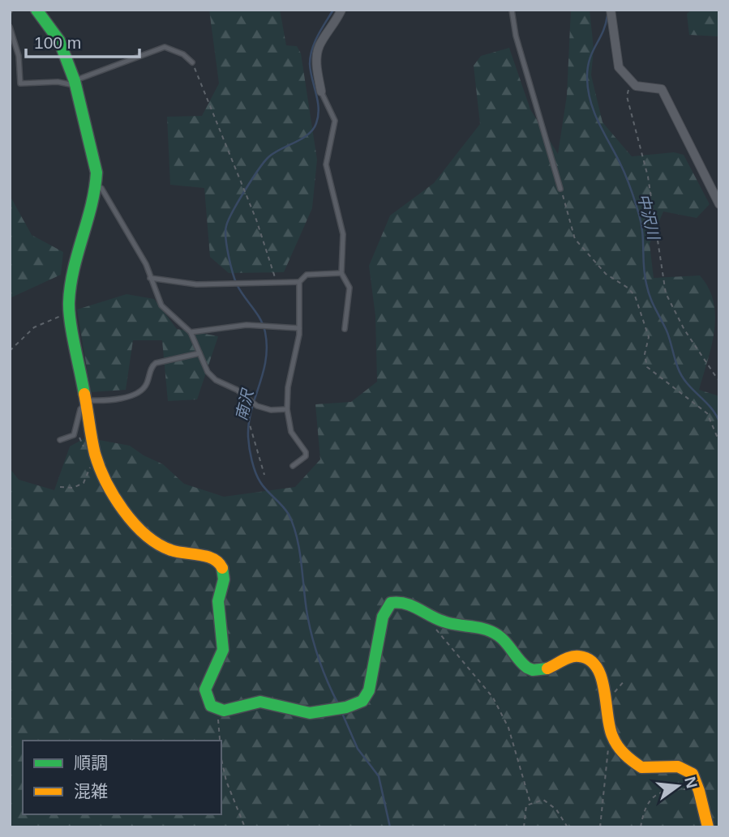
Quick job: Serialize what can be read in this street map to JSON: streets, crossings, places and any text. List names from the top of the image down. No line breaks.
{"water":["中沢川","南沢"],"legend":["順調","混雑"],"scale_bar":"100 m","north":"right"}
